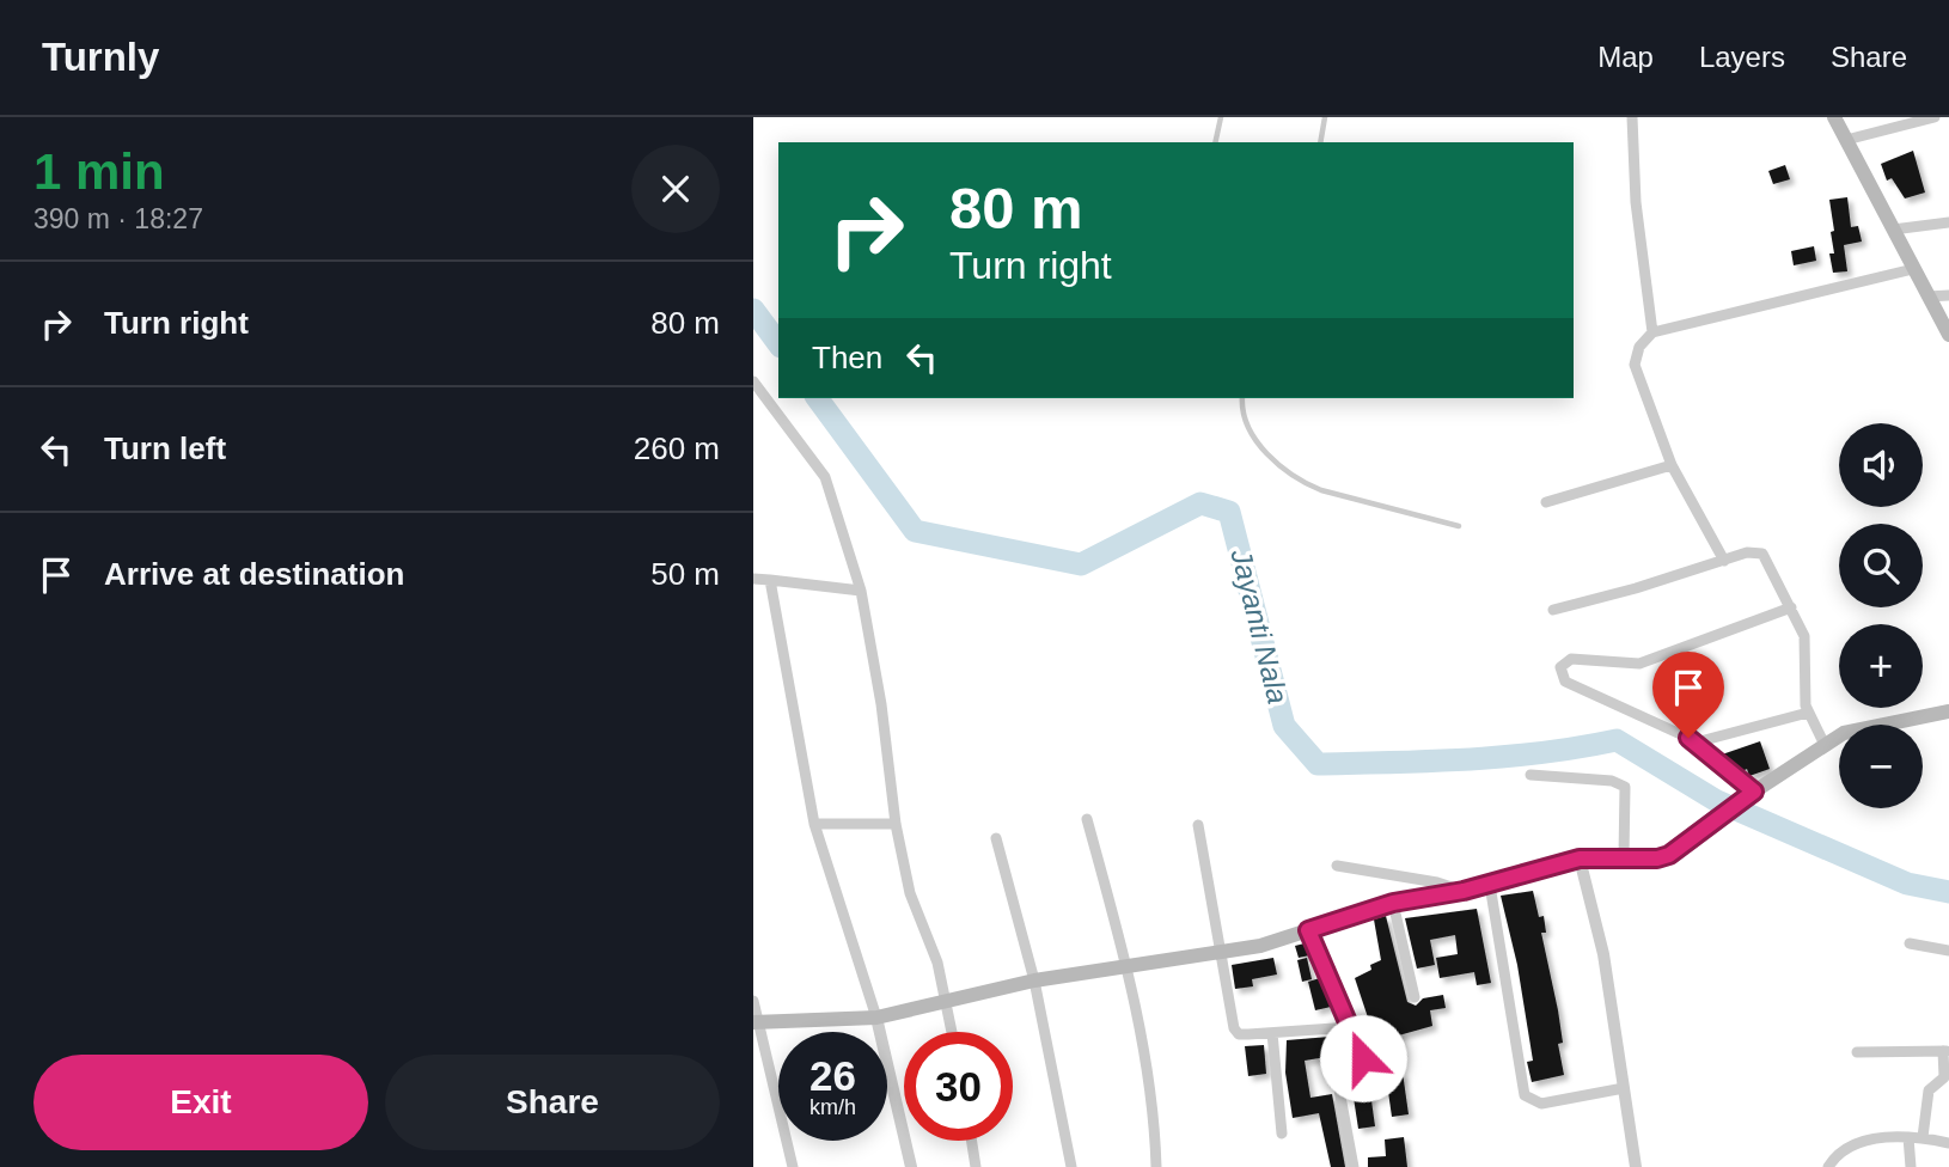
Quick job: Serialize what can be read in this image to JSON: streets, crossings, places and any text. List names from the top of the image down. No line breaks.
{"water":["Jayanti Nala"],"page":{"header":"Turnly","nav":["Map","Layers","Share"],"heading":["1 min","390 m · 18:27"],"turn":["80 m","Turn right"],"list":[{"name":"Turn right","value":"80 m"},{"name":"Turn left","value":"260 m"},{"name":"Arrive at destination","value":"50 m"}],"then":"Then","map_buttons":["+","−"],"speed":"26 km/h","limit":"30","buttons":["Exit","Share"]}}
